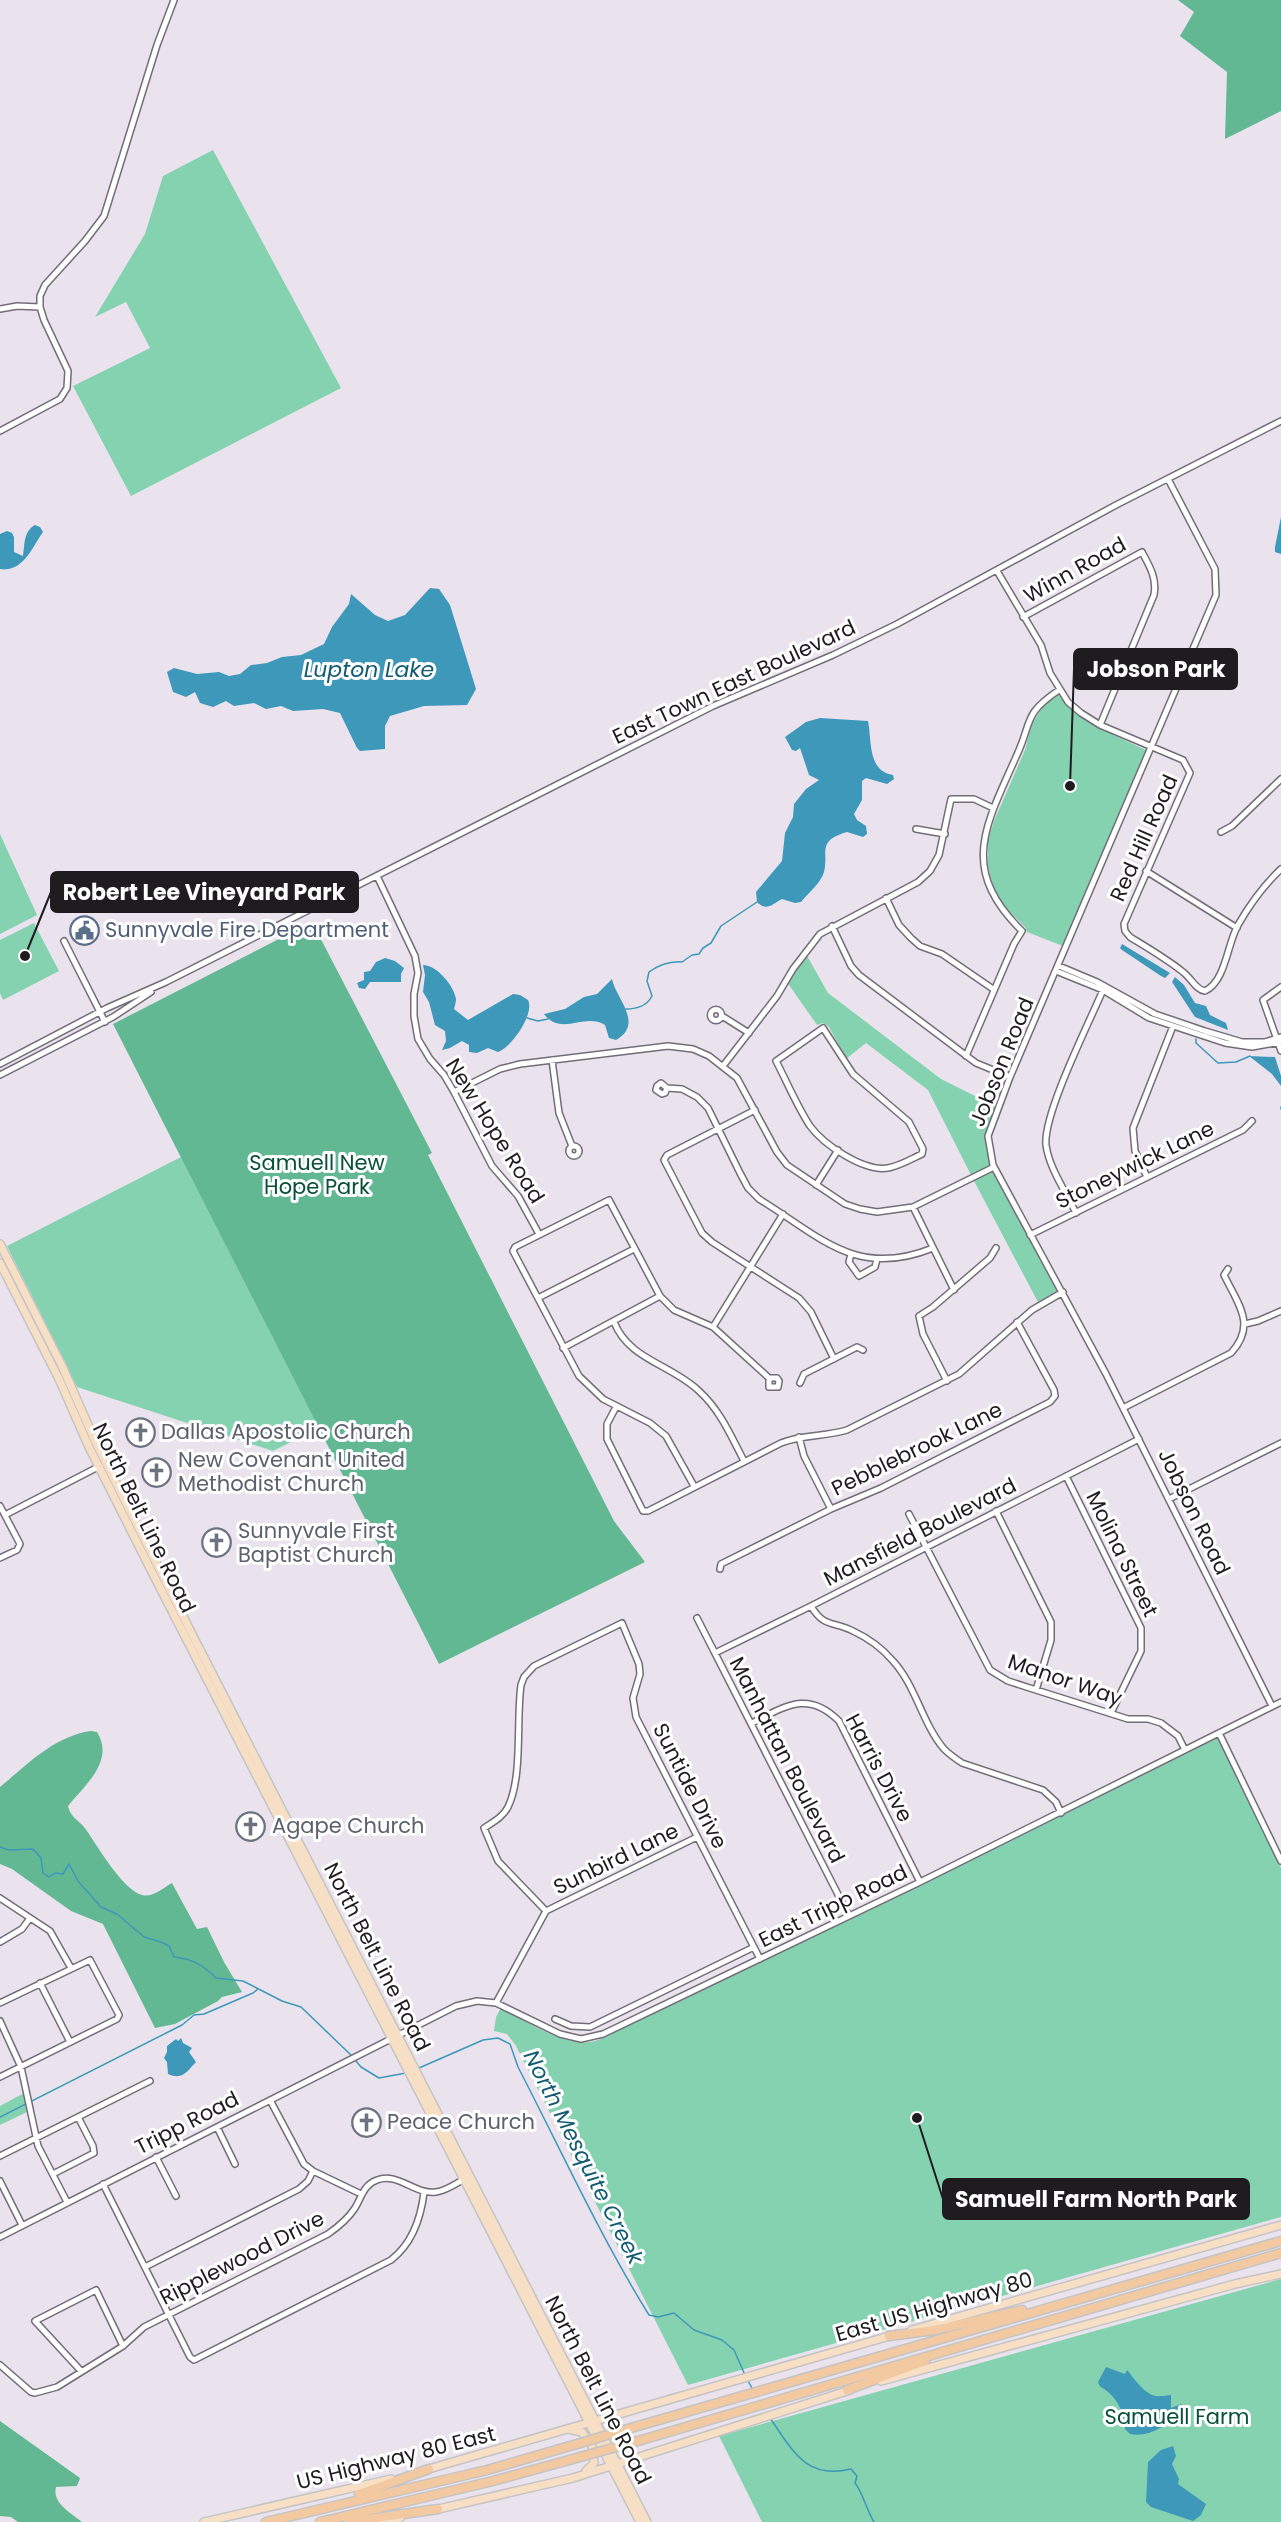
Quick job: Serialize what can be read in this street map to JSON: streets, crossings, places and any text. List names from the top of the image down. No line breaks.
{"streets":{"main road":["North Belt Line Road","East US Highway 80","US Highway 80 East"],"street":["Winn Road","East Town East Boulevard","Red Hill Road","Jobson Road","New Hope Road","Stoneywick Lane","Pebblebrook Lane","Mansfield Boulevard","Molina Street","Manor Way","Manhattan Boulevard","Harris Drive","Suntide Drive","Sunbird Lane","East Tripp Road","Tripp Road","Ripplewood Drive"]},"crossings":[["Winn Road","Red Hill Road"],["East Town East Boulevard","Red Hill Road"],["East Town East Boulevard","Jobson Road"],["East Town East Boulevard","New Hope Road"],["Red Hill Road","Jobson Road"],["Jobson Road","Stoneywick Lane"],["Jobson Road","Mansfield Boulevard"],["Jobson Road","East Tripp Road"],["North Belt Line Road","East Tripp Road"],["North Belt Line Road","Tripp Road"],["North Belt Line Road","East US Highway 80"],["North Belt Line Road","US Highway 80 East"],["Mansfield Boulevard","Molina Street"],["Mansfield Boulevard","Manor Way"],["Mansfield Boulevard","Manhattan Boulevard"],["Molina Street","Manor Way"],["Manor Way","East Tripp Road"],["Manhattan Boulevard","Harris Drive"],["Manhattan Boulevard","East Tripp Road"],["Harris Drive","East Tripp Road"],["Suntide Drive","Sunbird Lane"],["Suntide Drive","East Tripp Road"],["Sunbird Lane","East Tripp Road"],["East Tripp Road","Tripp Road"],["East US Highway 80","US Highway 80 East"]],"water":["Lupton Lake","North Mesquite Creek"],"parks":["Samuell New Hope Park","Samuell Farm"],"places":{"other":["Jobson Park","Robert Lee Vineyard Park","Samuell Farm North Park"],"public building":["Sunnyvale Fire Department"],"church":["Dallas Apostolic Church","New Covenant United Methodist Church","Sunnyvale First Baptist Church","Agape Church","Peace Church"]}}
